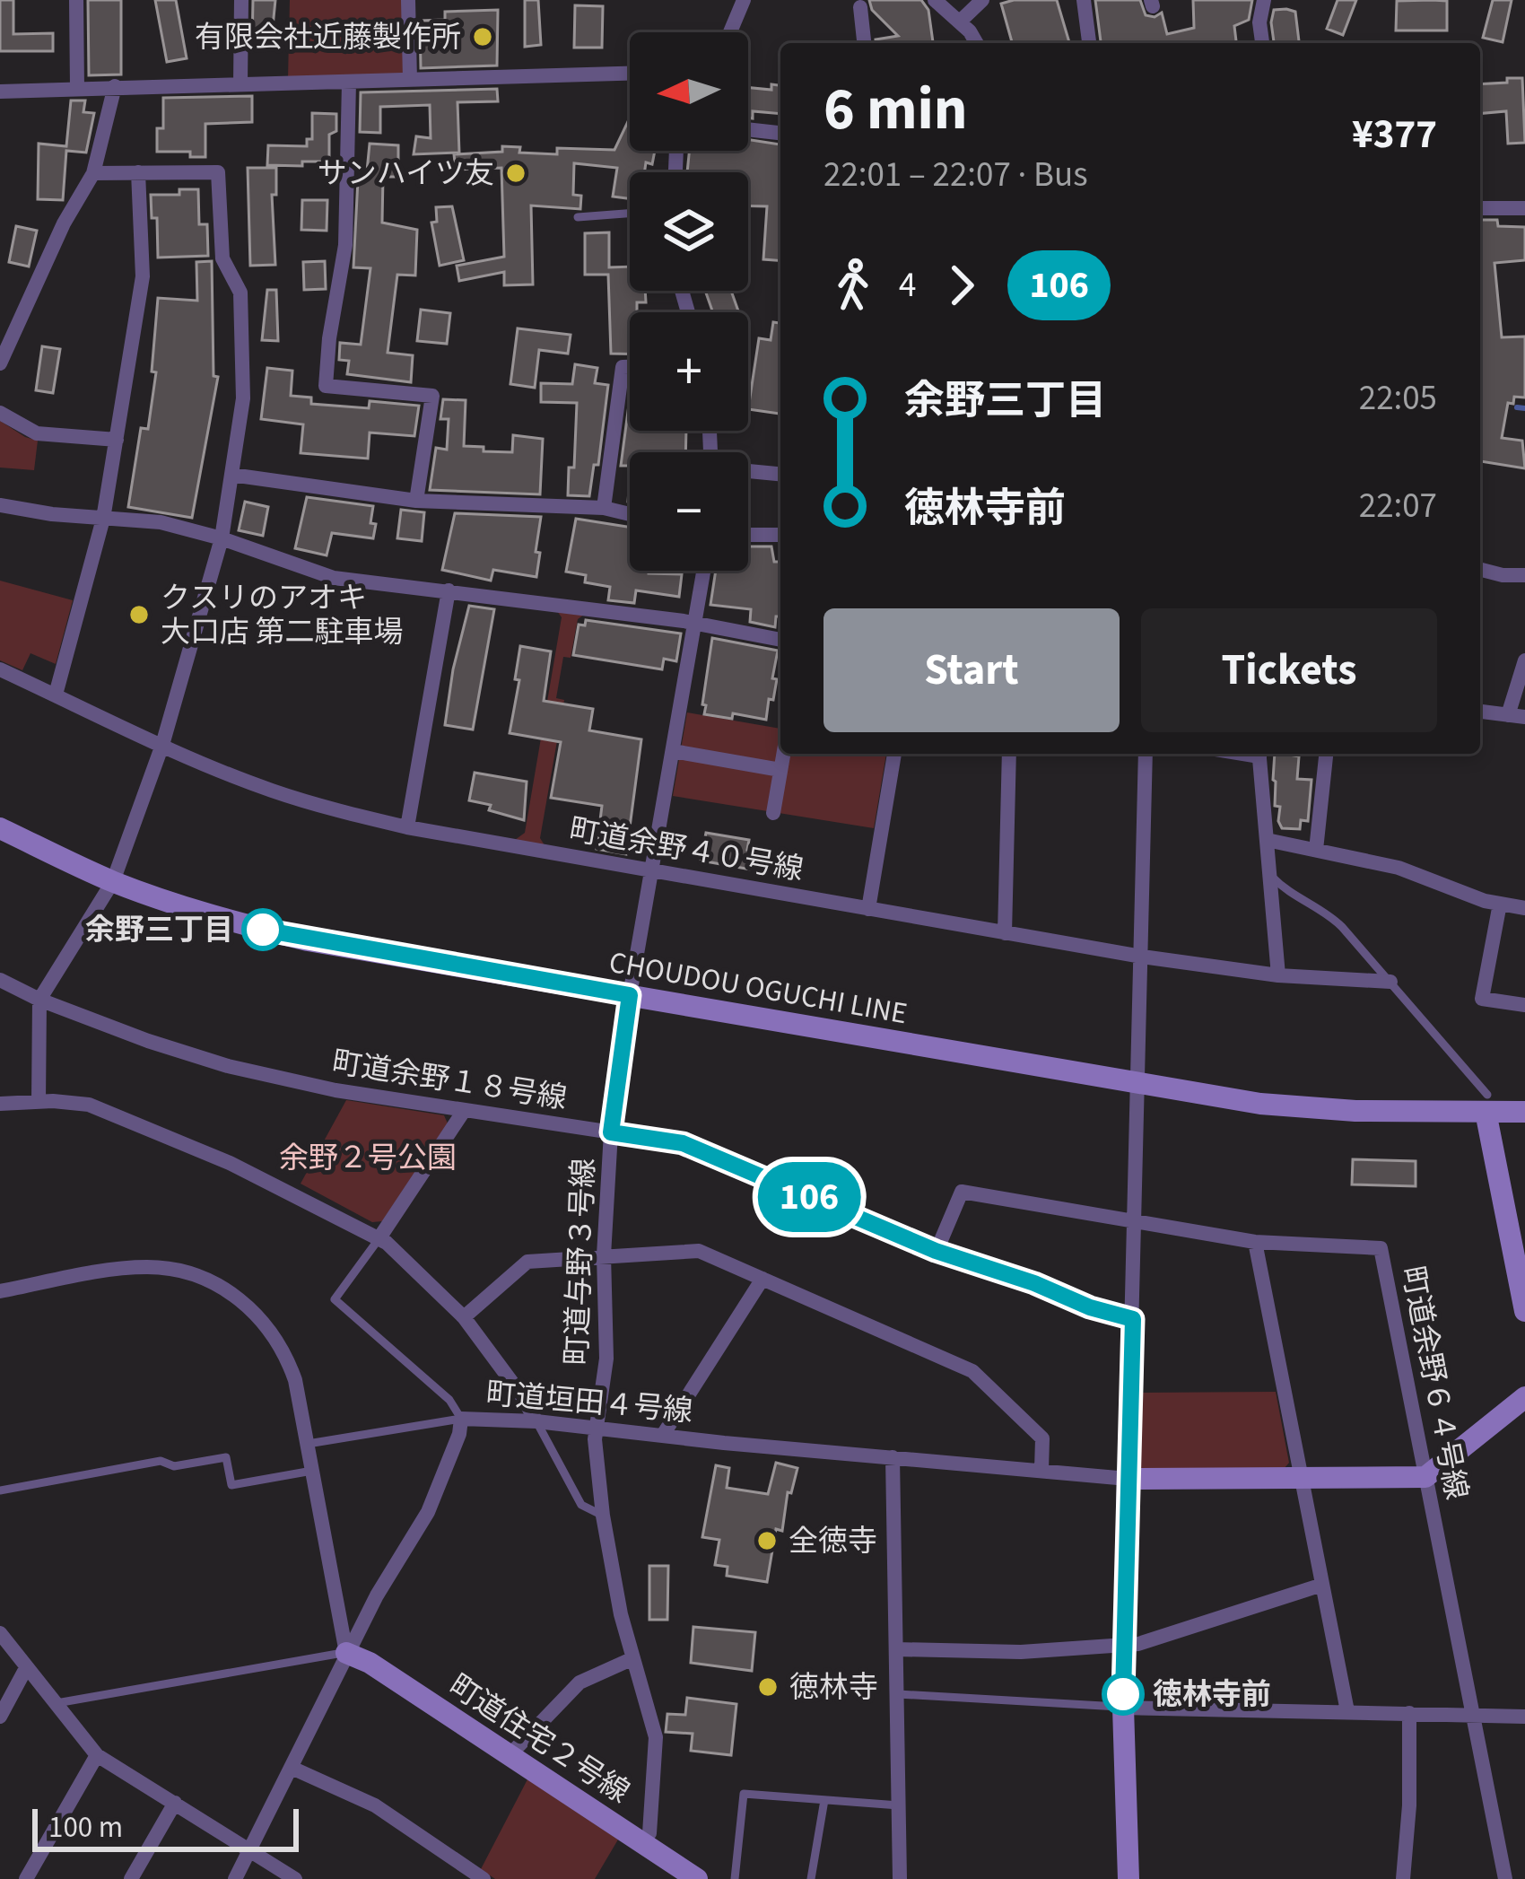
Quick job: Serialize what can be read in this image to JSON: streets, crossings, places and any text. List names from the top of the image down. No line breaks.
{"streets":{"street":["町道余野４０号線","CHOUDOU OGUCHI LINE","町道余野１８号線","町道与野３号線","町道余野６４号線","町道垣田４号線","町道住宅２号線"]},"crossings":[["町道余野４０号線","町道与野３号線"],["CHOUDOU OGUCHI LINE","町道与野３号線"],["町道余野１８号線","町道与野３号線"],["町道余野１８号線","町道余野６４号線"],["町道与野３号線","町道垣田４号線"],["町道与野３号線","町道住宅２号線"],["町道垣田４号線","町道住宅２号線"]],"parks":["余野２号公園"],"places":["有限会社近藤製作所","サンハイツ友","クスリのアオキ 大口店 第二駐車場","余野三丁目","全徳寺","徳林寺","徳林寺前"],"lines":["bus line 106"],"scale_bar":"100 m","north":"left","page":{"on_map":"106","map_buttons":["+","−"],"heading":["6 min","22:01 – 22:07 · Bus","¥377"],"legs":["4","106"],"list":[{"name":"余野三丁目","value":"22:05"},{"name":"徳林寺前","value":"22:07"}],"buttons":["Start","Tickets"],"scale":"100 m"}}
